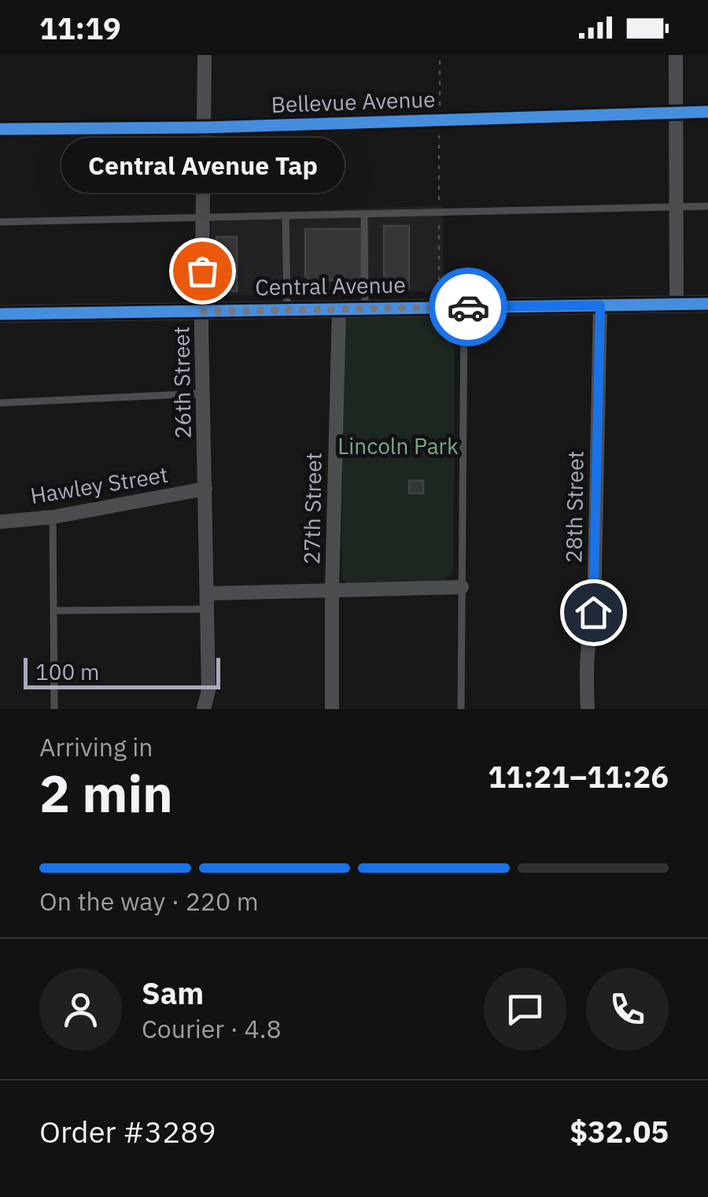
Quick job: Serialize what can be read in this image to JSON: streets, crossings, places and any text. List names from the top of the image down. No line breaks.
{"streets":{"street":["Bellevue Avenue","Central Avenue","26th Street","Hawley Street","28th Street","27th Street"]},"crossings":[["Bellevue Avenue","26th Street"],["Central Avenue","26th Street"],["Central Avenue","28th Street"],["Central Avenue","27th Street"],["26th Street","Hawley Street"]],"parks":["Lincoln Park"],"places":["Central Avenue Tap"],"scale_bar":"100 m","page":{"status":"11:19","bubble":"Central Avenue Tap","scale":"100 m","heading":["2 min","Arriving in","11:21–11:26"],"panel":["Sam","Courier · 4.8","Order #3289","$32.05"],"bar":"On the way · 220 m"}}
